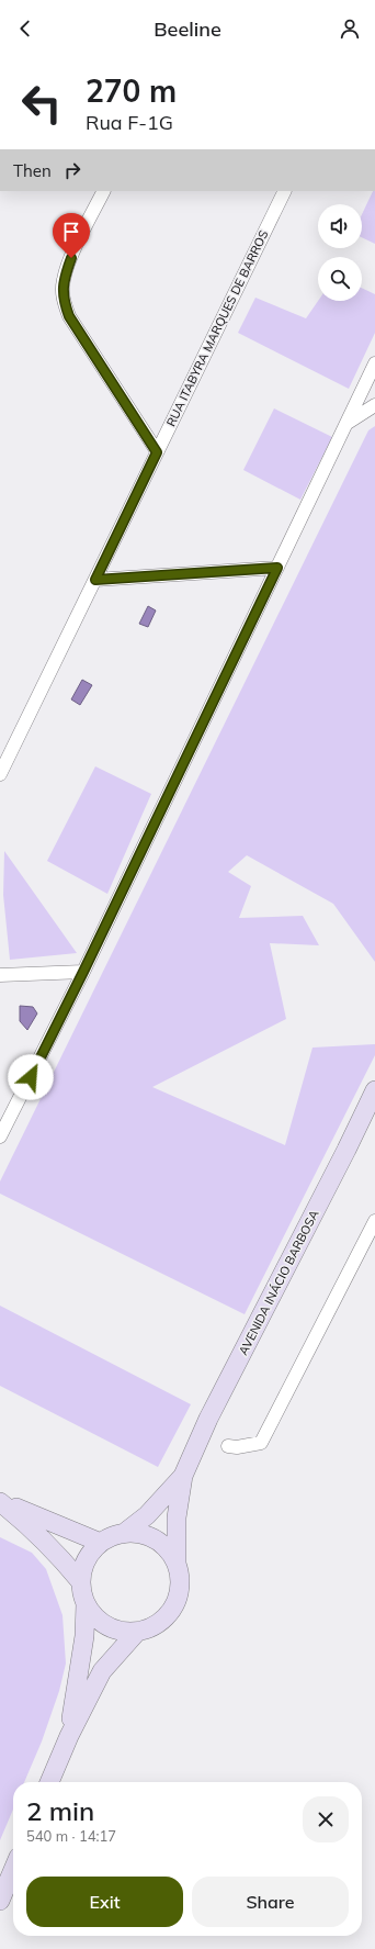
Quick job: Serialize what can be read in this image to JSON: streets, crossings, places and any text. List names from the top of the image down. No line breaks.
{"streets":{"main road":["AVENIDA INÁCIO BARBOSA"],"street":["RUA ITABYRA MARQUES DE BARROS"]},"page":{"header":"Beeline","turn":["270 m","Rua F-1G"],"then":"Then","heading":["2 min","540 m · 14:17"],"buttons":["Exit","Share"]}}
